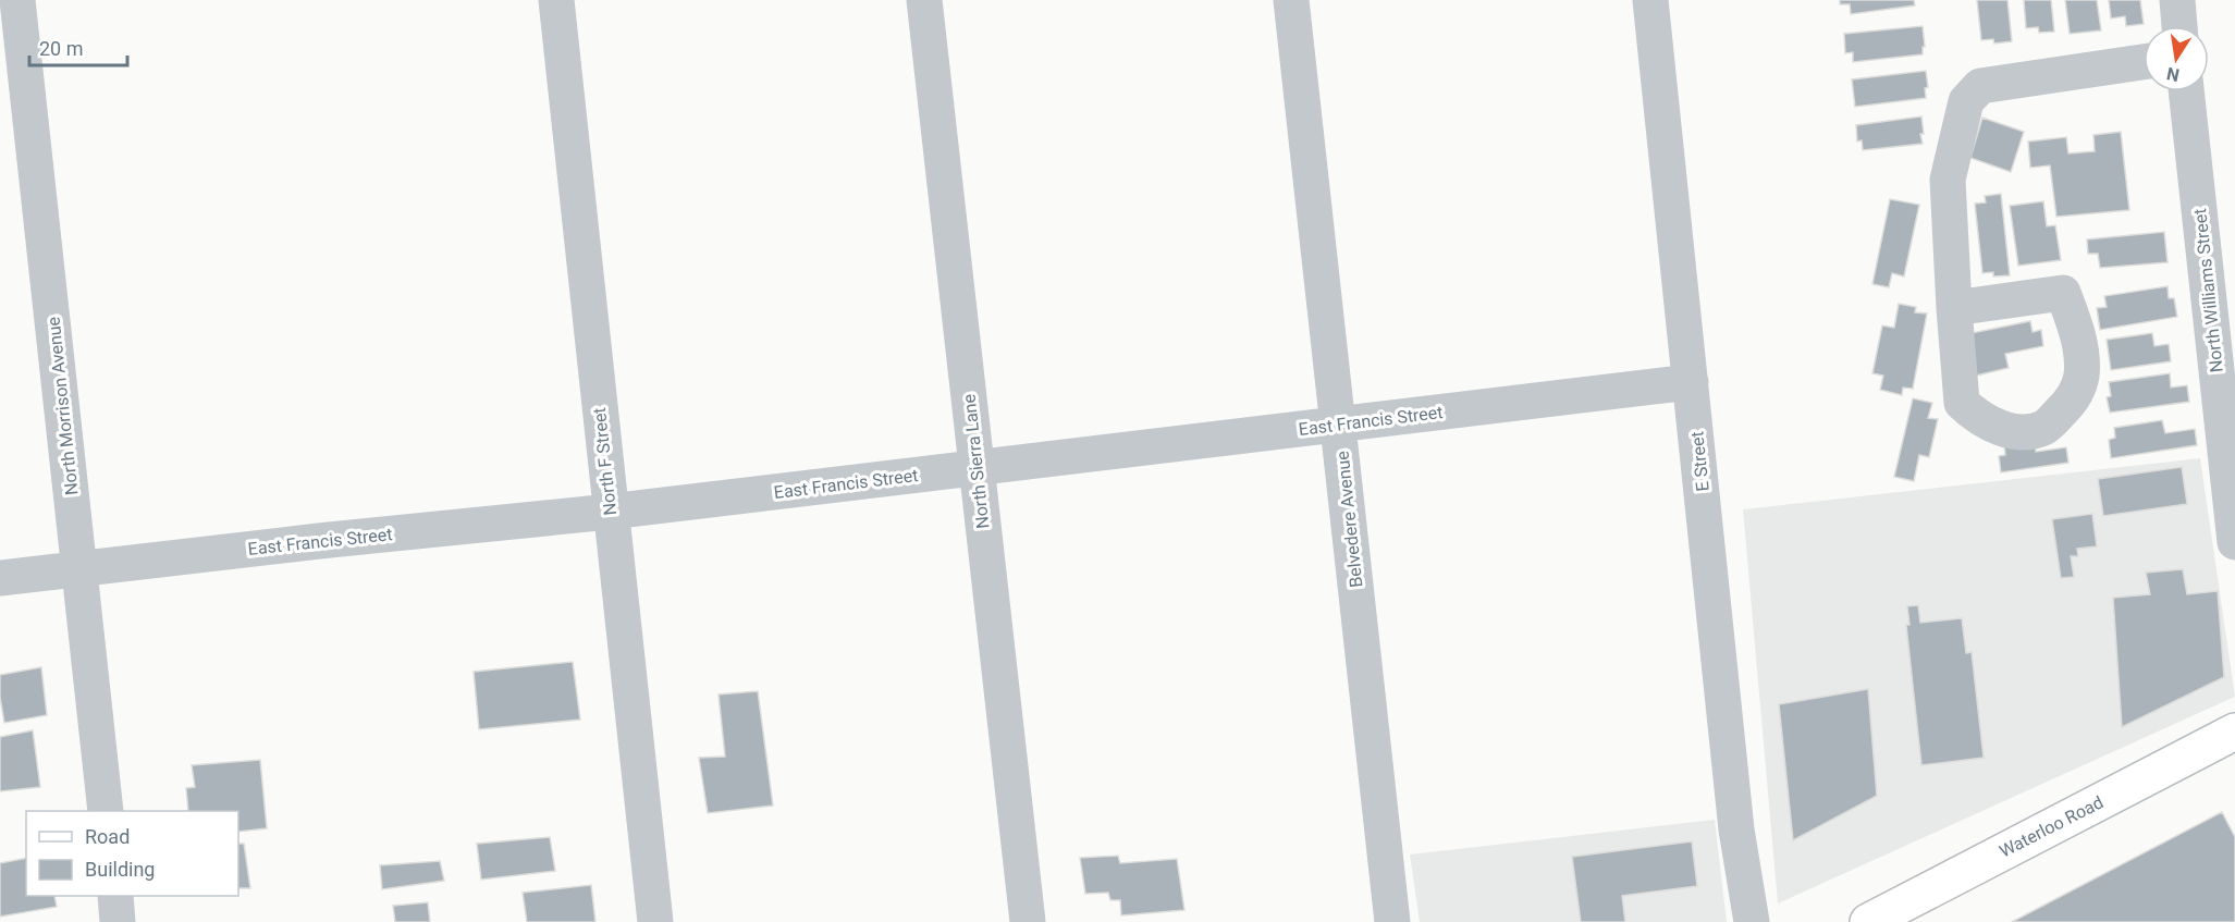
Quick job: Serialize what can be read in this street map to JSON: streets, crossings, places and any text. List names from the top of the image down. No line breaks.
{"streets":{"main road":["Waterloo Road"],"street":["North Williams Street","North Morrison Avenue","East Francis Street","North F Street","North Sierra Lane","E Street","Belvedere Avenue"]},"crossings":[["North Morrison Avenue","East Francis Street"],["East Francis Street","North F Street"],["East Francis Street","North Sierra Lane"],["East Francis Street","E Street"],["East Francis Street","Belvedere Avenue"]],"legend":["Road","Building"],"scale_bar":"20 m","north":"bottom"}
